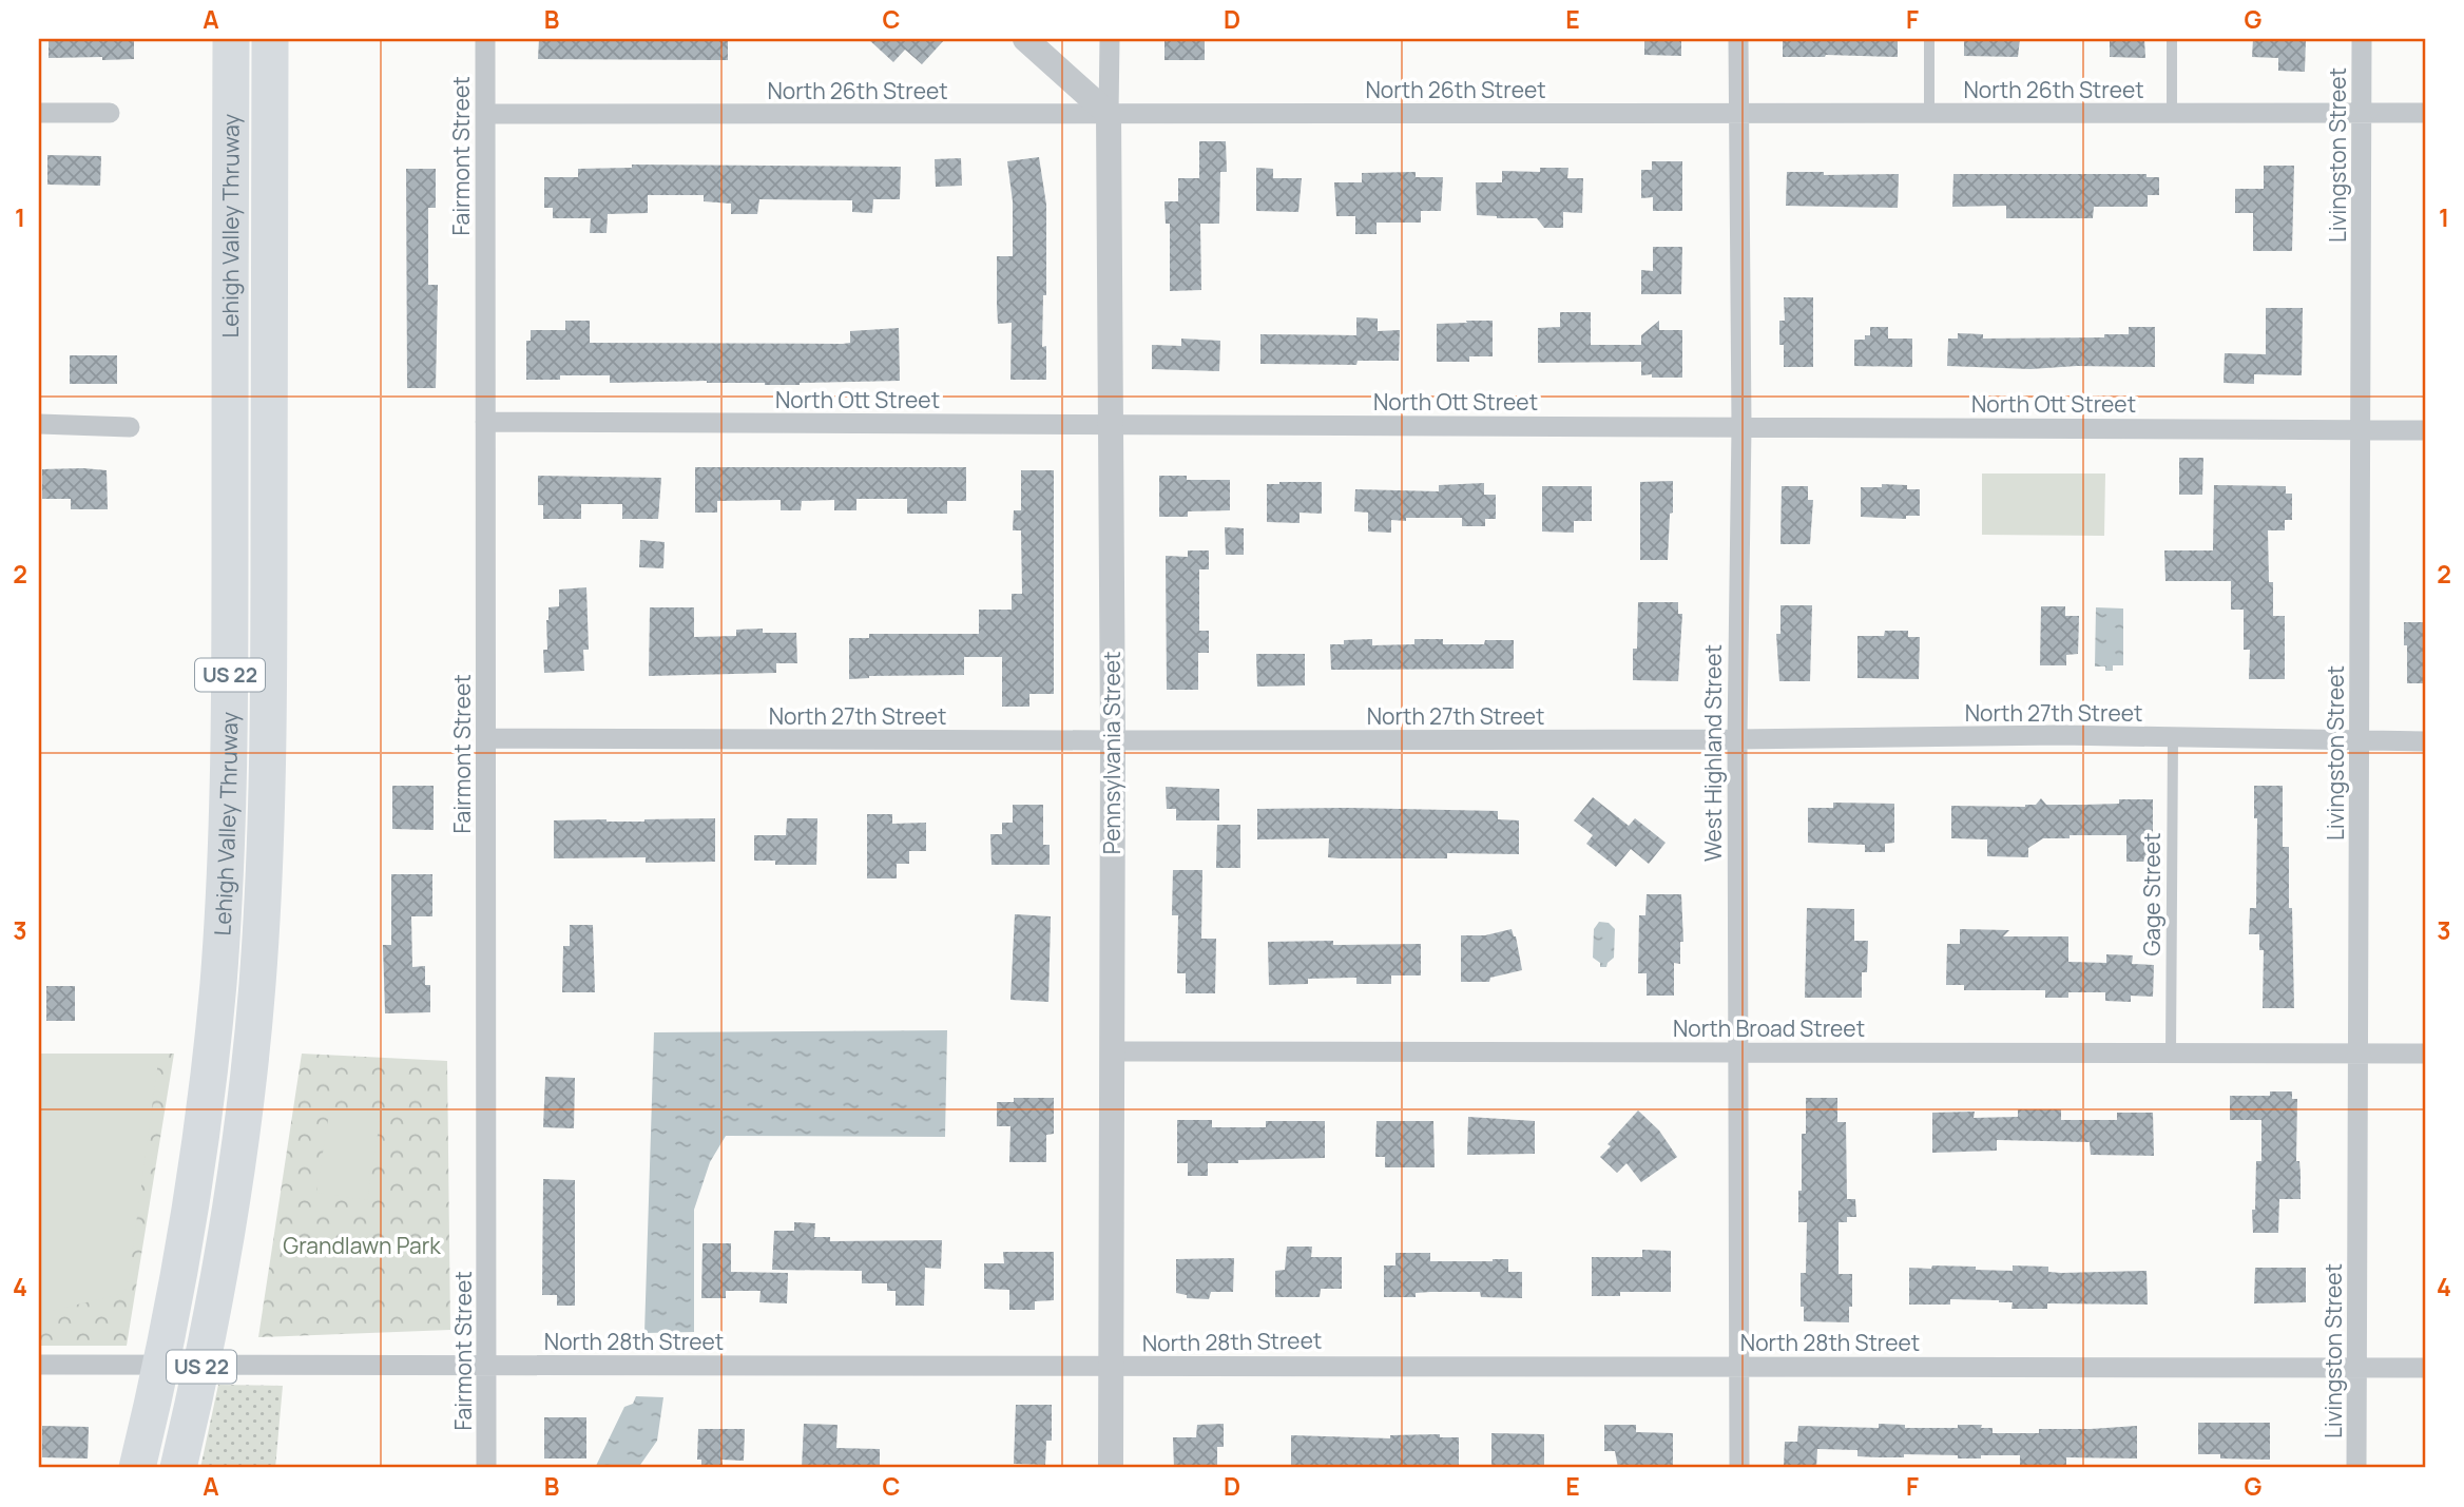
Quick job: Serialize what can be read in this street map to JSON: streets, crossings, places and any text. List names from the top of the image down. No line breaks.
{"streets":{"highway":["Lehigh Valley Thruway","US 22"],"street":["North 26th Street","Livingston Street","Fairmont Street","North Ott Street","North 27th Street","Pennsylvania Street","West Highland Street","North Broad Street","North 28th Street"],"lane":["Gage Street"]},"crossings":[["North 26th Street","Livingston Street"],["North 26th Street","Fairmont Street"],["North 26th Street","Pennsylvania Street"],["North 26th Street","West Highland Street"],["Livingston Street","North Ott Street"],["Livingston Street","North 27th Street"],["Livingston Street","North Broad Street"],["Livingston Street","North 28th Street"],["Fairmont Street","North Ott Street"],["Fairmont Street","North 27th Street"],["Fairmont Street","North 28th Street"],["North Ott Street","Pennsylvania Street"],["North Ott Street","West Highland Street"],["North 27th Street","Pennsylvania Street"],["North 27th Street","West Highland Street"],["North 27th Street","Gage Street"],["Pennsylvania Street","North Broad Street"],["Pennsylvania Street","North 28th Street"],["West Highland Street","North Broad Street"],["West Highland Street","North 28th Street"],["Gage Street","North Broad Street"]],"parks":["Grandlawn Park"],"grid":{"columns":["A","B","C","D","E","F","G"],"rows":["1","2","3","4"]}}
